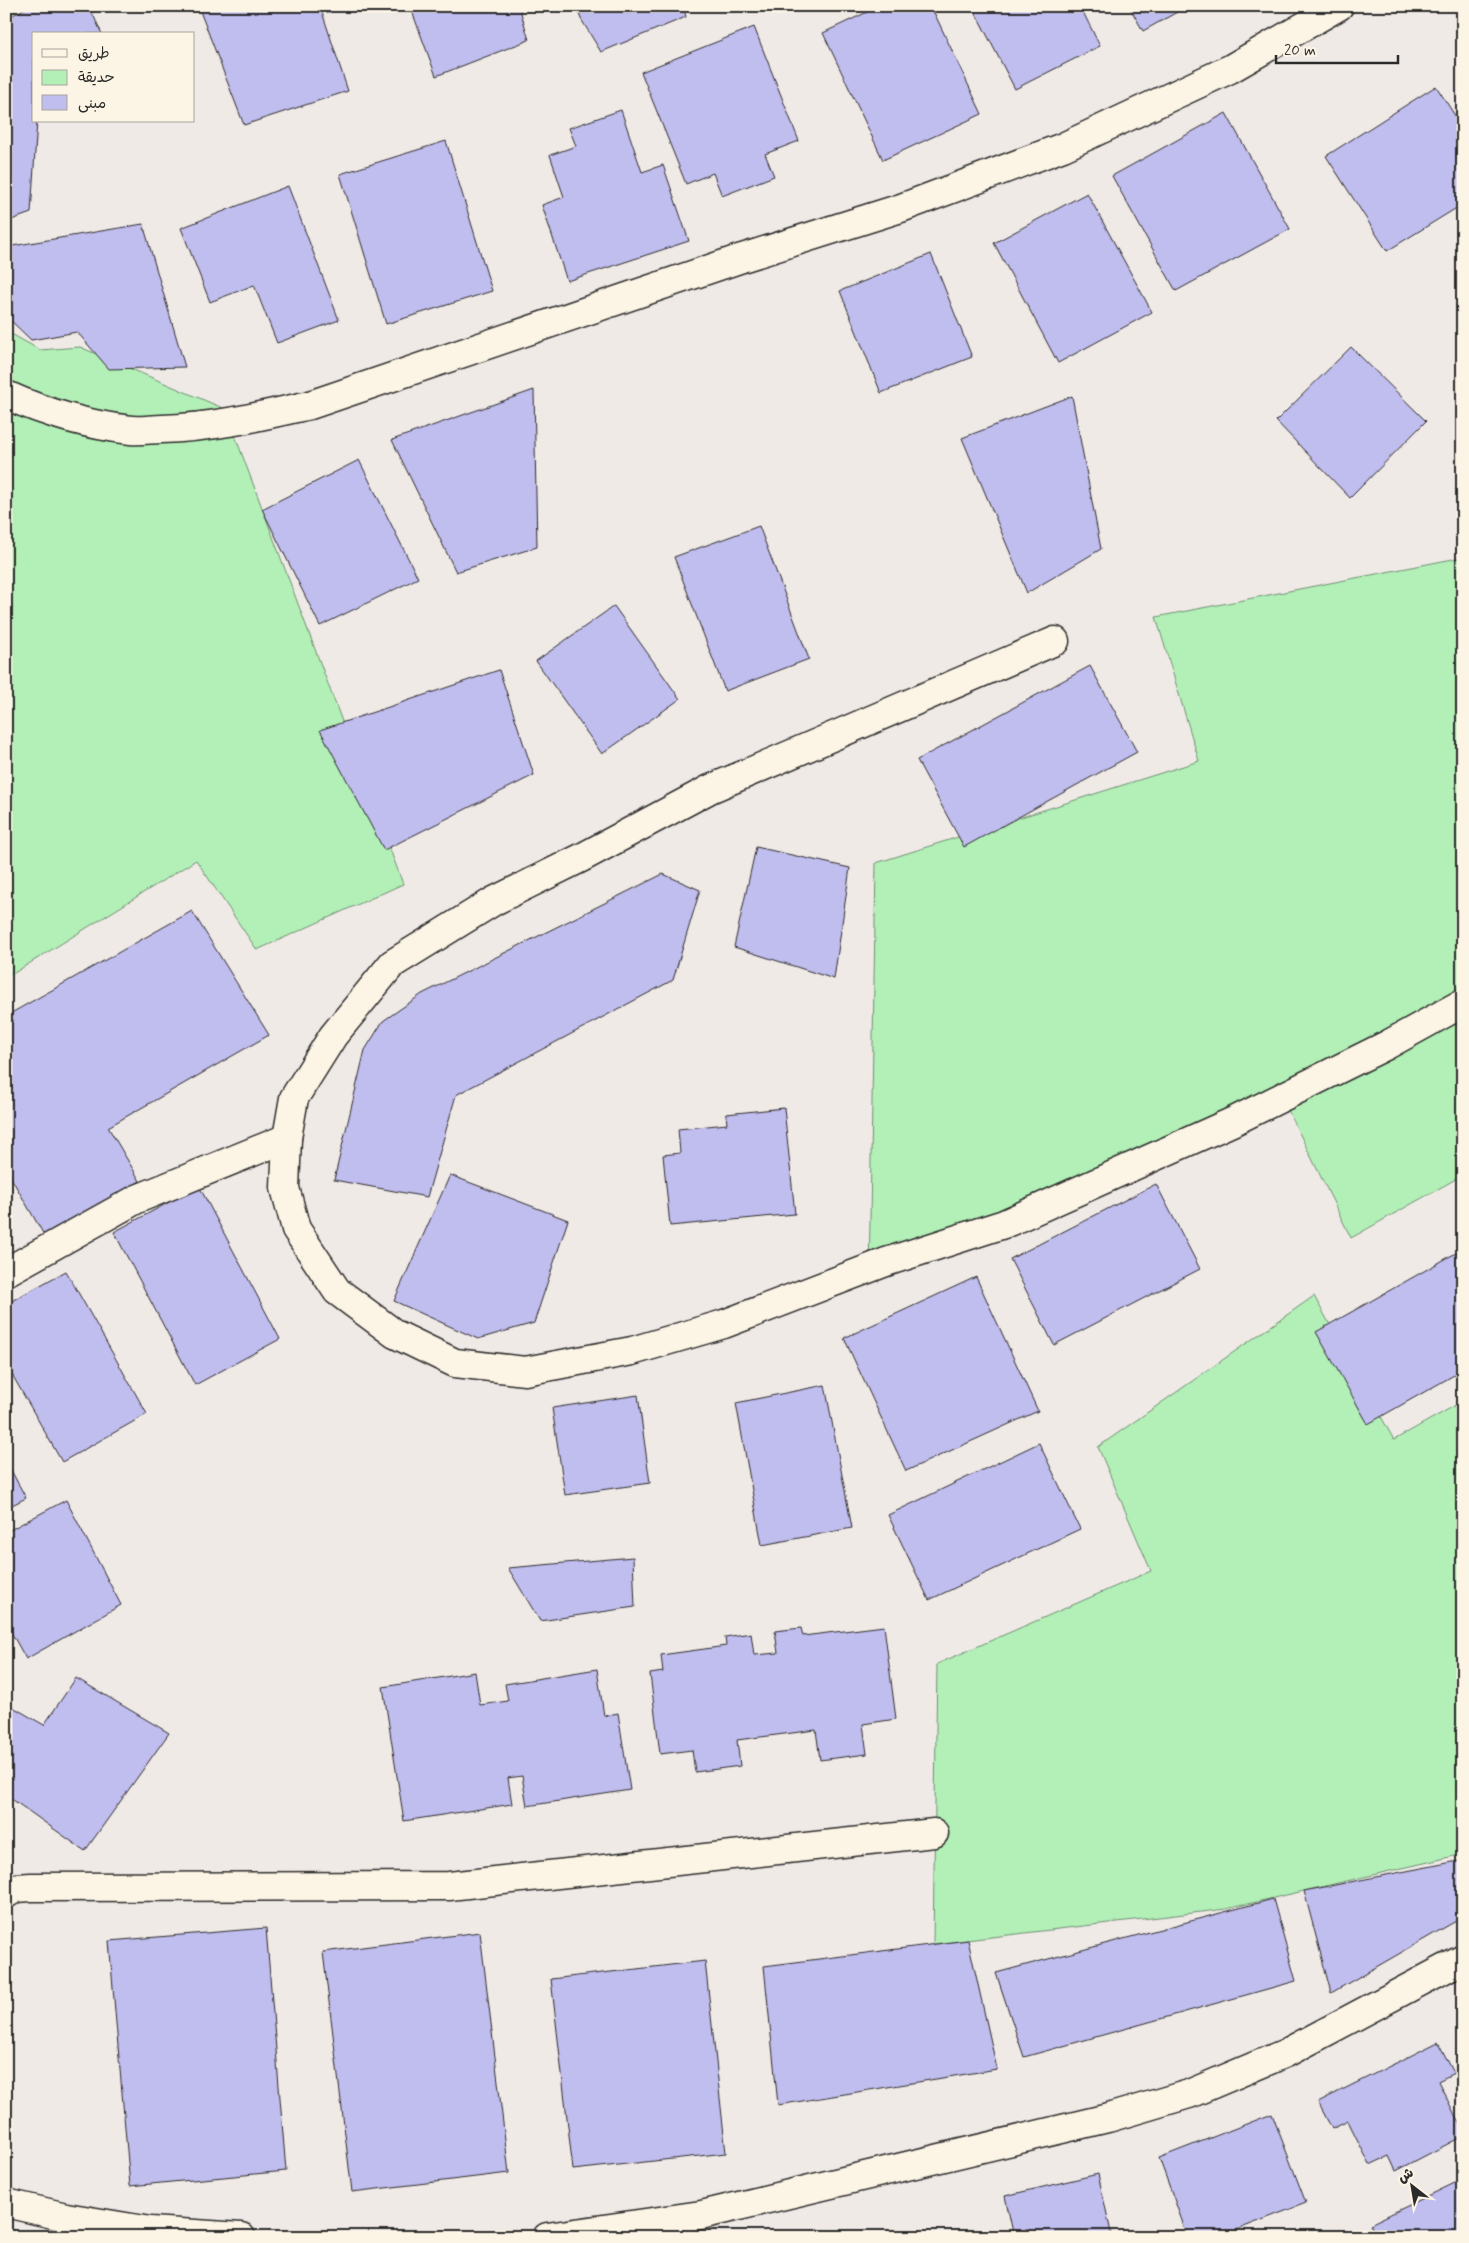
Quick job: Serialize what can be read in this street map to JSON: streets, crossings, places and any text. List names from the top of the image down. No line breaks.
{"legend":["طريق","حديقة","مبنى"],"scale_bar":"20 m","north":"top left"}
